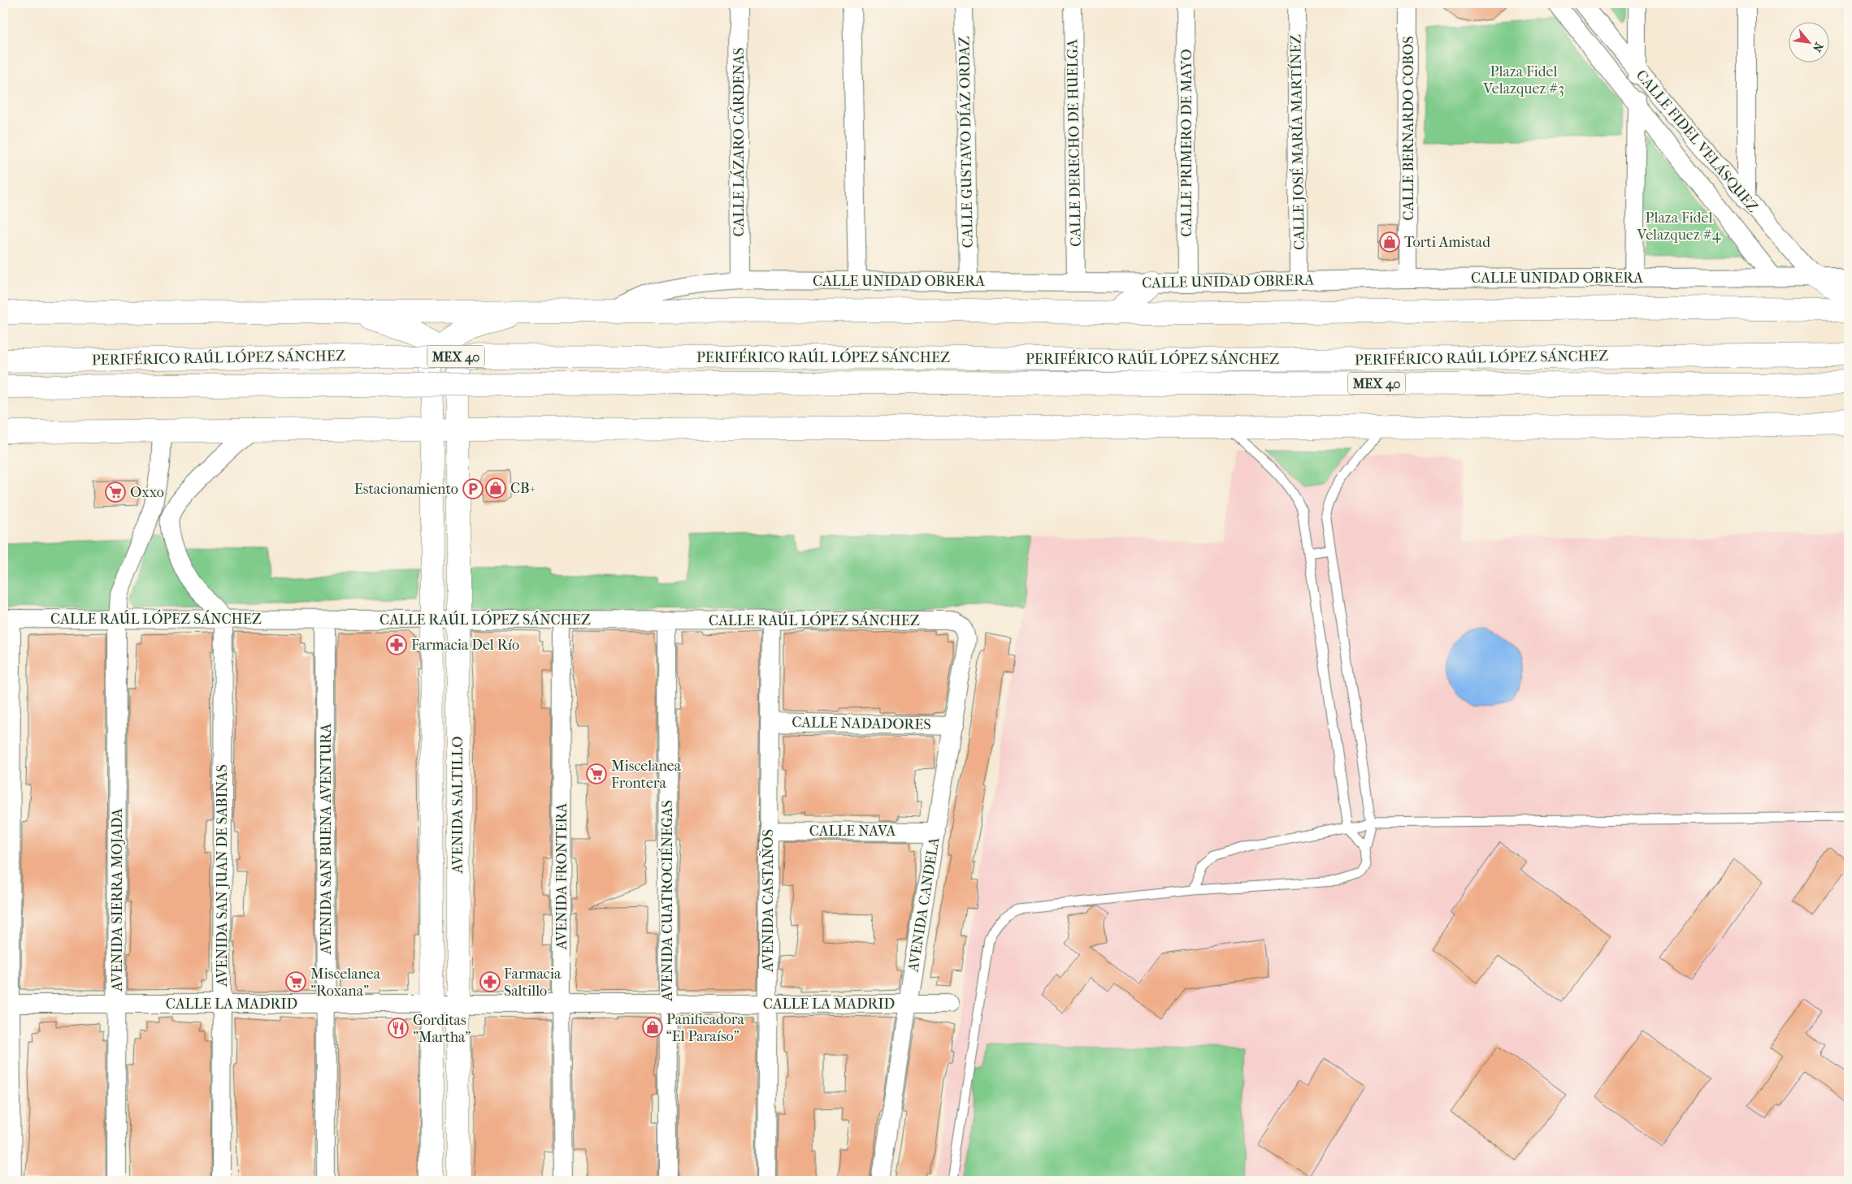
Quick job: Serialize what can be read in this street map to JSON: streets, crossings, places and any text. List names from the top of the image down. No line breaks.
{"streets":{"main road":["MEX 40","PERIFÉRICO RAÚL LÓPEZ SÁNCHEZ","AVENIDA SALTILLO"],"street":["CALLE BERNARDO COBOS","CALLE FIDEL VELÁSQUEZ","CALLE LÁZARO CÁRDENAS","CALLE GUSTAVO DÍAZ ORDAZ","CALLE JOSÉ MARÍA MARTÍNEZ","CALLE DERECHO DE HUELGA","CALLE PRIMERO DE MAYO","CALLE UNIDAD OBRERA","CALLE RAÚL LÓPEZ SÁNCHEZ","CALLE NADADORES","CALLE NAVA","AVENIDA SAN BUENA AVENTURA","AVENIDA SAN JUAN DE SABINAS","AVENIDA FRONTERA","AVENIDA SIERRA MOJADA","AVENIDA CUATROCIÉNEGAS","AVENIDA CASTAÑOS","AVENIDA CANDELA","CALLE LA MADRID"]},"crossings":[["CALLE BERNARDO COBOS","CALLE UNIDAD OBRERA"],["CALLE FIDEL VELÁSQUEZ","CALLE UNIDAD OBRERA"],["CALLE LÁZARO CÁRDENAS","CALLE UNIDAD OBRERA"],["CALLE GUSTAVO DÍAZ ORDAZ","CALLE UNIDAD OBRERA"],["CALLE JOSÉ MARÍA MARTÍNEZ","CALLE UNIDAD OBRERA"],["CALLE DERECHO DE HUELGA","CALLE UNIDAD OBRERA"],["CALLE PRIMERO DE MAYO","CALLE UNIDAD OBRERA"],["CALLE RAÚL LÓPEZ SÁNCHEZ","AVENIDA SALTILLO"],["CALLE RAÚL LÓPEZ SÁNCHEZ","AVENIDA SAN BUENA AVENTURA"],["CALLE RAÚL LÓPEZ SÁNCHEZ","AVENIDA SAN JUAN DE SABINAS"],["CALLE RAÚL LÓPEZ SÁNCHEZ","AVENIDA FRONTERA"],["CALLE RAÚL LÓPEZ SÁNCHEZ","AVENIDA SIERRA MOJADA"],["CALLE RAÚL LÓPEZ SÁNCHEZ","AVENIDA CUATROCIÉNEGAS"],["CALLE RAÚL LÓPEZ SÁNCHEZ","AVENIDA CASTAÑOS"],["CALLE RAÚL LÓPEZ SÁNCHEZ","AVENIDA CANDELA"],["CALLE NADADORES","AVENIDA CASTAÑOS"],["CALLE NADADORES","AVENIDA CANDELA"],["AVENIDA SALTILLO","CALLE LA MADRID"],["CALLE NAVA","AVENIDA CASTAÑOS"],["CALLE NAVA","AVENIDA CANDELA"],["AVENIDA SAN BUENA AVENTURA","CALLE LA MADRID"],["AVENIDA SAN JUAN DE SABINAS","CALLE LA MADRID"],["AVENIDA FRONTERA","CALLE LA MADRID"],["AVENIDA SIERRA MOJADA","CALLE LA MADRID"],["AVENIDA CUATROCIÉNEGAS","CALLE LA MADRID"],["AVENIDA CASTAÑOS","CALLE LA MADRID"],["AVENIDA CANDELA","CALLE LA MADRID"]],"parks":["Plaza Fidel Velazquez #3","Plaza Fidel Velazquez #4"],"places":{"shop":["Torti Amistad","CB+","Panificadora “El Paraíso”"],"parking":["Estacionamiento"],"supermarket":["Oxxo","Miscelanea Frontera","Miscelanea \"Roxana\""],"pharmacy":["Farmacia Del Río","Farmacia Saltillo"],"restaurant":["Gorditas \"Martha\""]},"north":"bottom right"}
